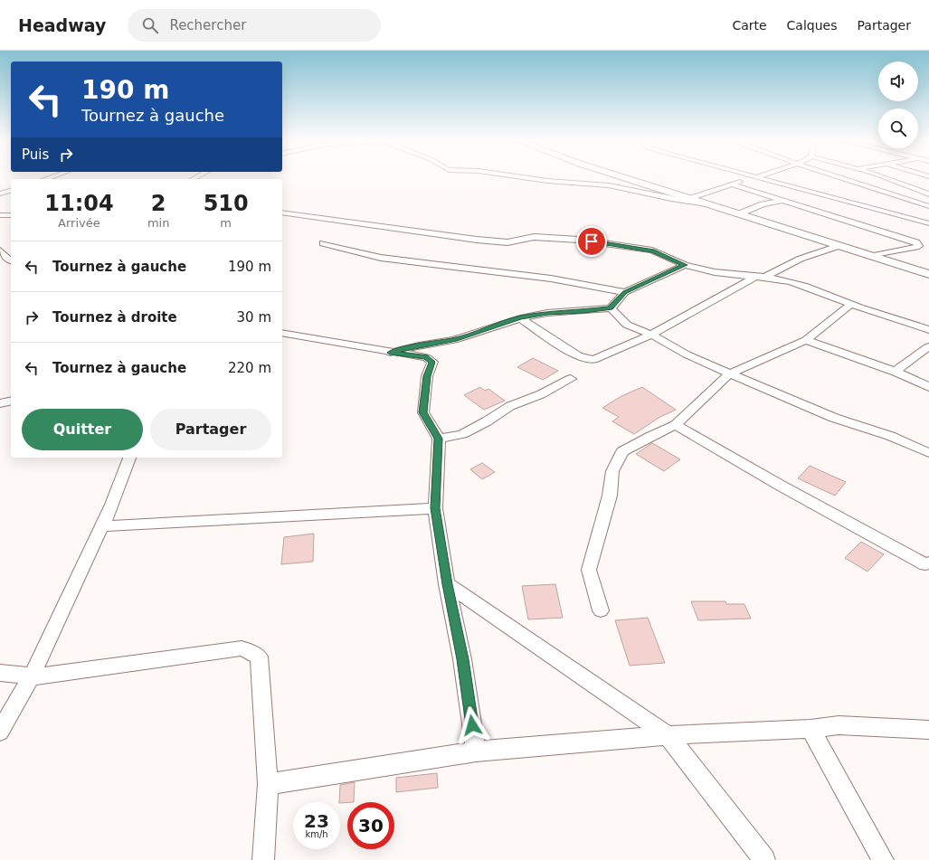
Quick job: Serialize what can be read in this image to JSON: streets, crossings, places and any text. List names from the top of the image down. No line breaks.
{"page":{"header":"Headway","search":"Rechercher","nav":["Carte","Calques","Partager"],"turn":["190 m","Tournez à gauche"],"then":"Puis","eta":["11:04","Arrivée","2","min","510","m"],"list":[{"name":"Tournez à gauche","value":"190 m"},{"name":"Tournez à droite","value":"30 m"},{"name":"Tournez à gauche","value":"220 m"}],"buttons":["Quitter","Partager"],"speed":"23 km/h","limit":"30"}}
